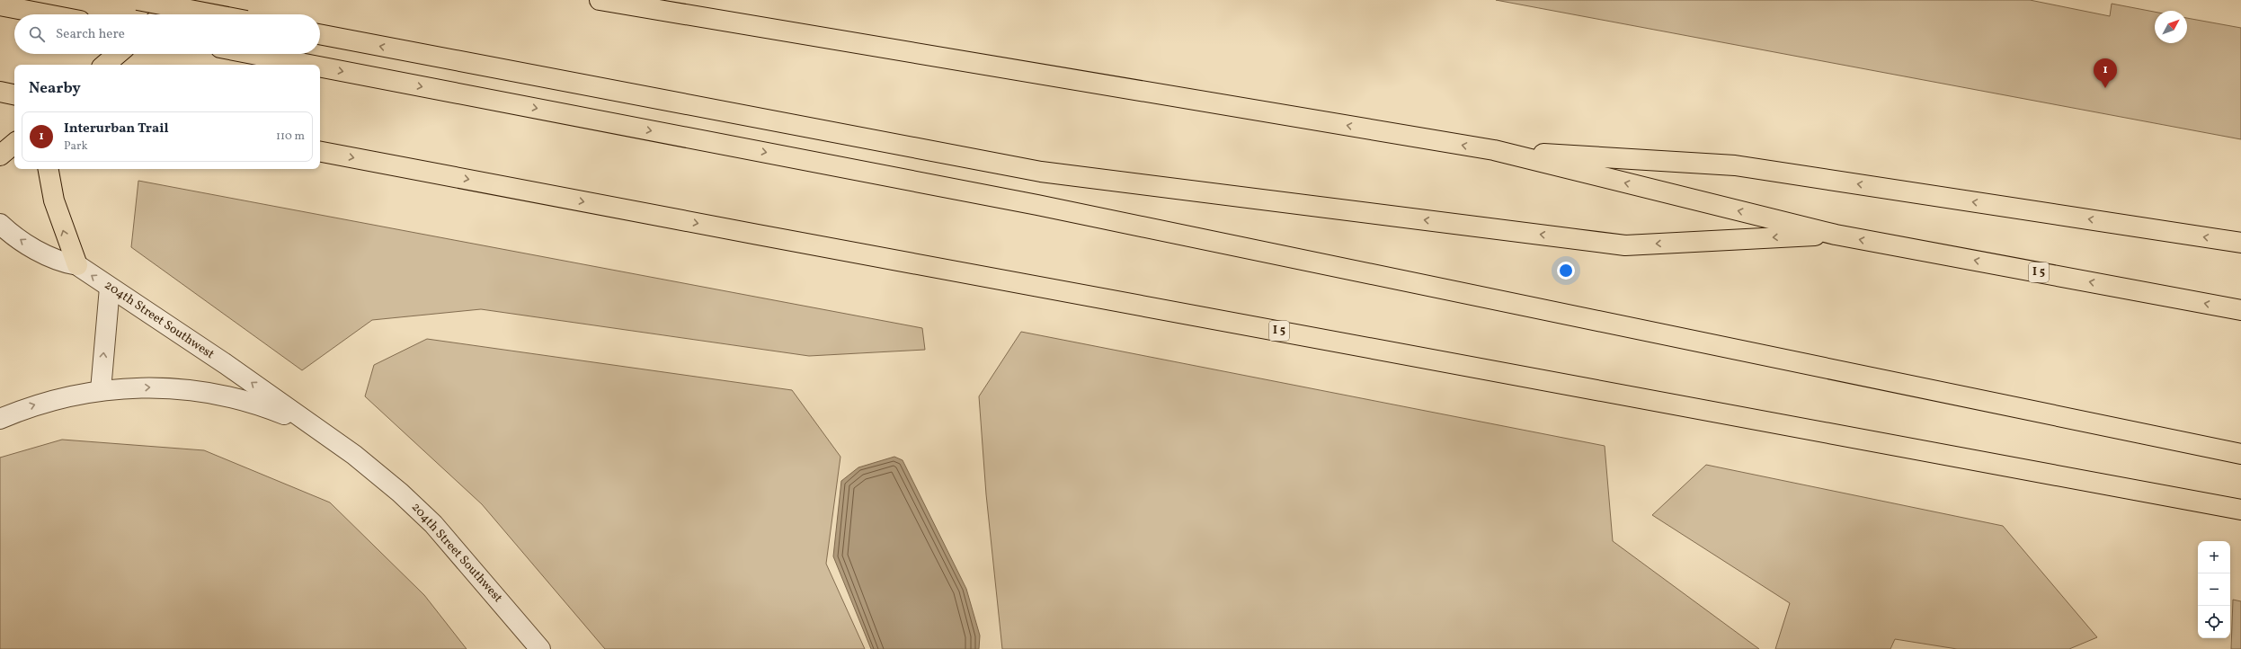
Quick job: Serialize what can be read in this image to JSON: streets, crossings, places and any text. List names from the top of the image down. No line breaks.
{"streets":{"main road":["I 5"],"street":["204th Street Southwest"]},"north":"top right","page":{"search":"Search here","pins":"1","heading":"Nearby","list":[{"mark":"1","name":"Interurban Trail","note":"Park","value":"110 m"}],"map_buttons":["+","−"]}}
